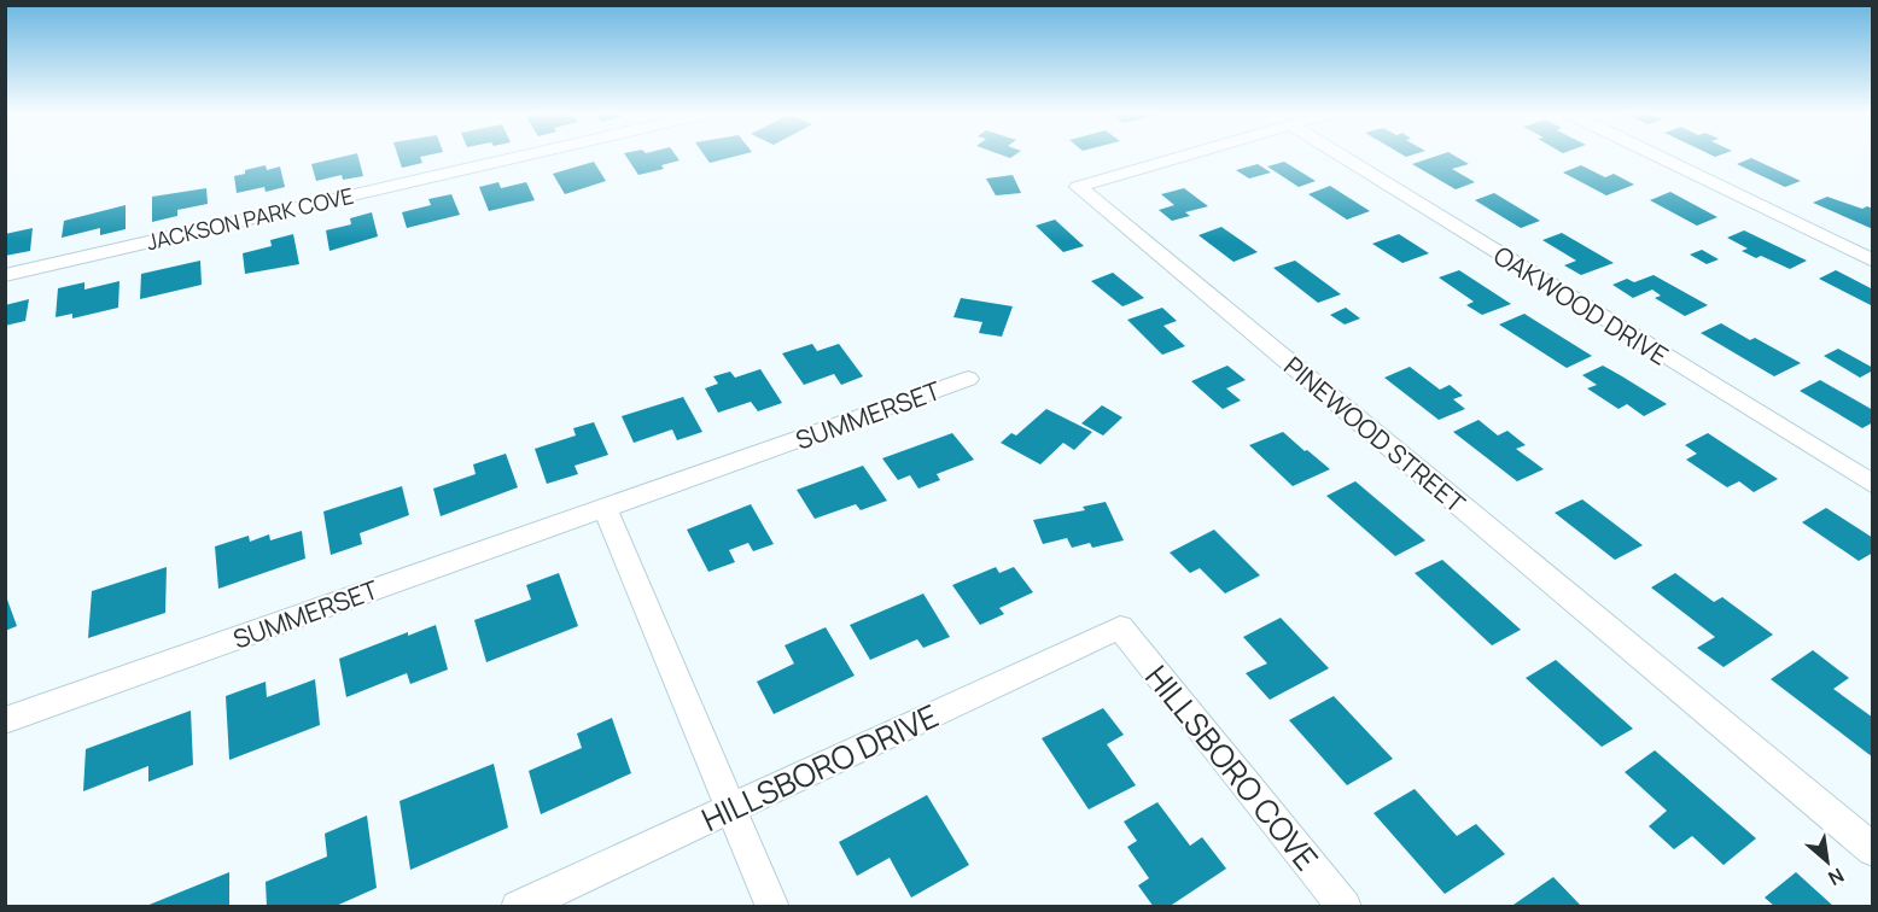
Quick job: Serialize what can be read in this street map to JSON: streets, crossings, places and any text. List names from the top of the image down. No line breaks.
{"streets":{"street":["JACKSON PARK COVE","OAKWOOD DRIVE","SUMMERSET","PINEWOOD STREET","HILLSBORO DRIVE","HILLSBORO COVE"]},"crossings":[["HILLSBORO DRIVE","HILLSBORO COVE"]],"north":"bottom right"}
